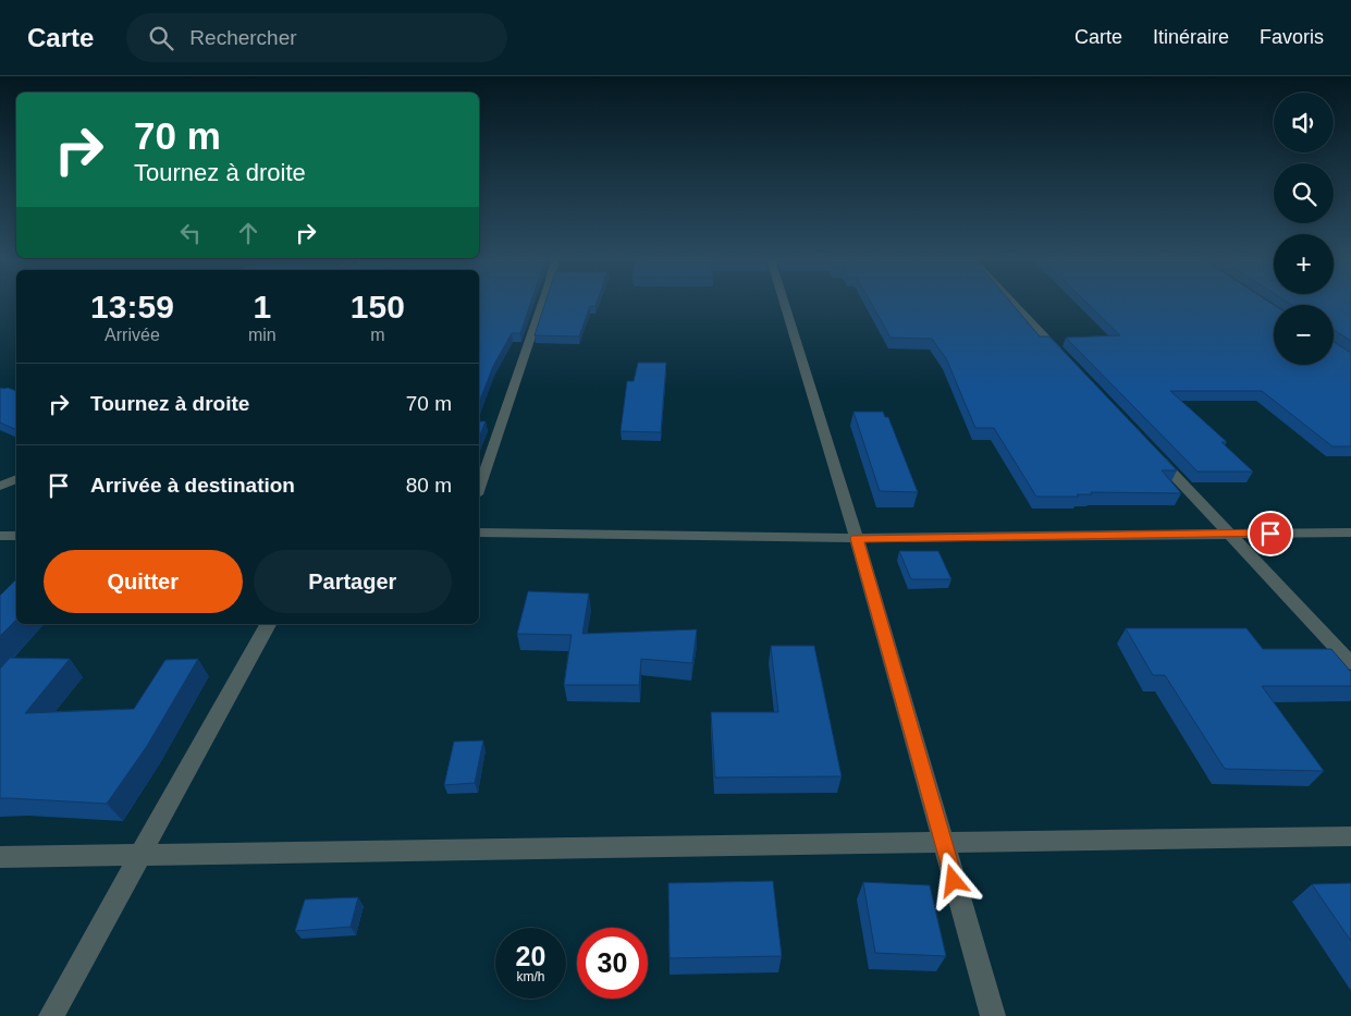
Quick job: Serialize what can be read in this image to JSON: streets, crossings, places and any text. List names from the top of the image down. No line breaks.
{"page":{"header":"Carte","search":"Rechercher","nav":["Carte","Itinéraire","Favoris"],"map_buttons":["+","−"],"turn":["70 m","Tournez à droite"],"eta":["13:59","Arrivée","1","min","150","m"],"list":[{"name":"Tournez à droite","value":"70 m"},{"name":"Arrivée à destination","value":"80 m"}],"buttons":["Quitter","Partager"],"speed":"20 km/h","limit":"30"}}
